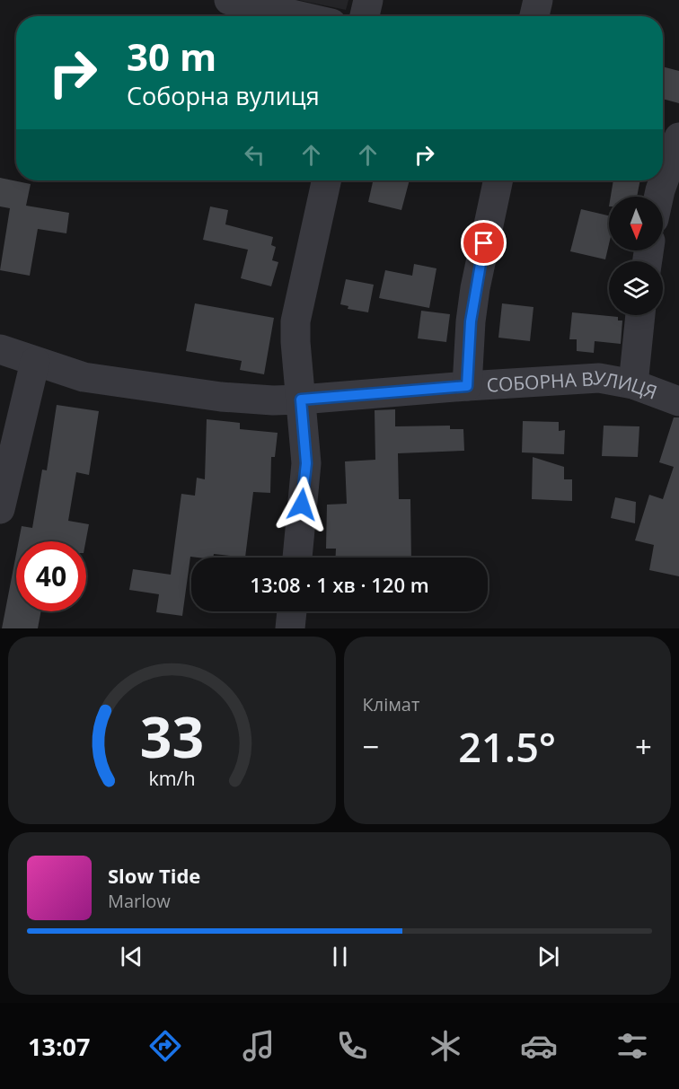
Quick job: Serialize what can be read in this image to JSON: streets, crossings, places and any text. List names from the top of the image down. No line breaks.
{"streets":{"street":["СОБОРНА ВУЛИЦЯ"]},"north":"bottom","page":{"turn":["30 m","Соборна вулиця"],"limit":"40","trip":"13:08 · 1 хв · 120 m","tile":"Клімат","heat":["−","21.5°","+"],"song":["Slow Tide","Marlow"],"tabs":"13:07","gauge":["33","km/h"]}}
